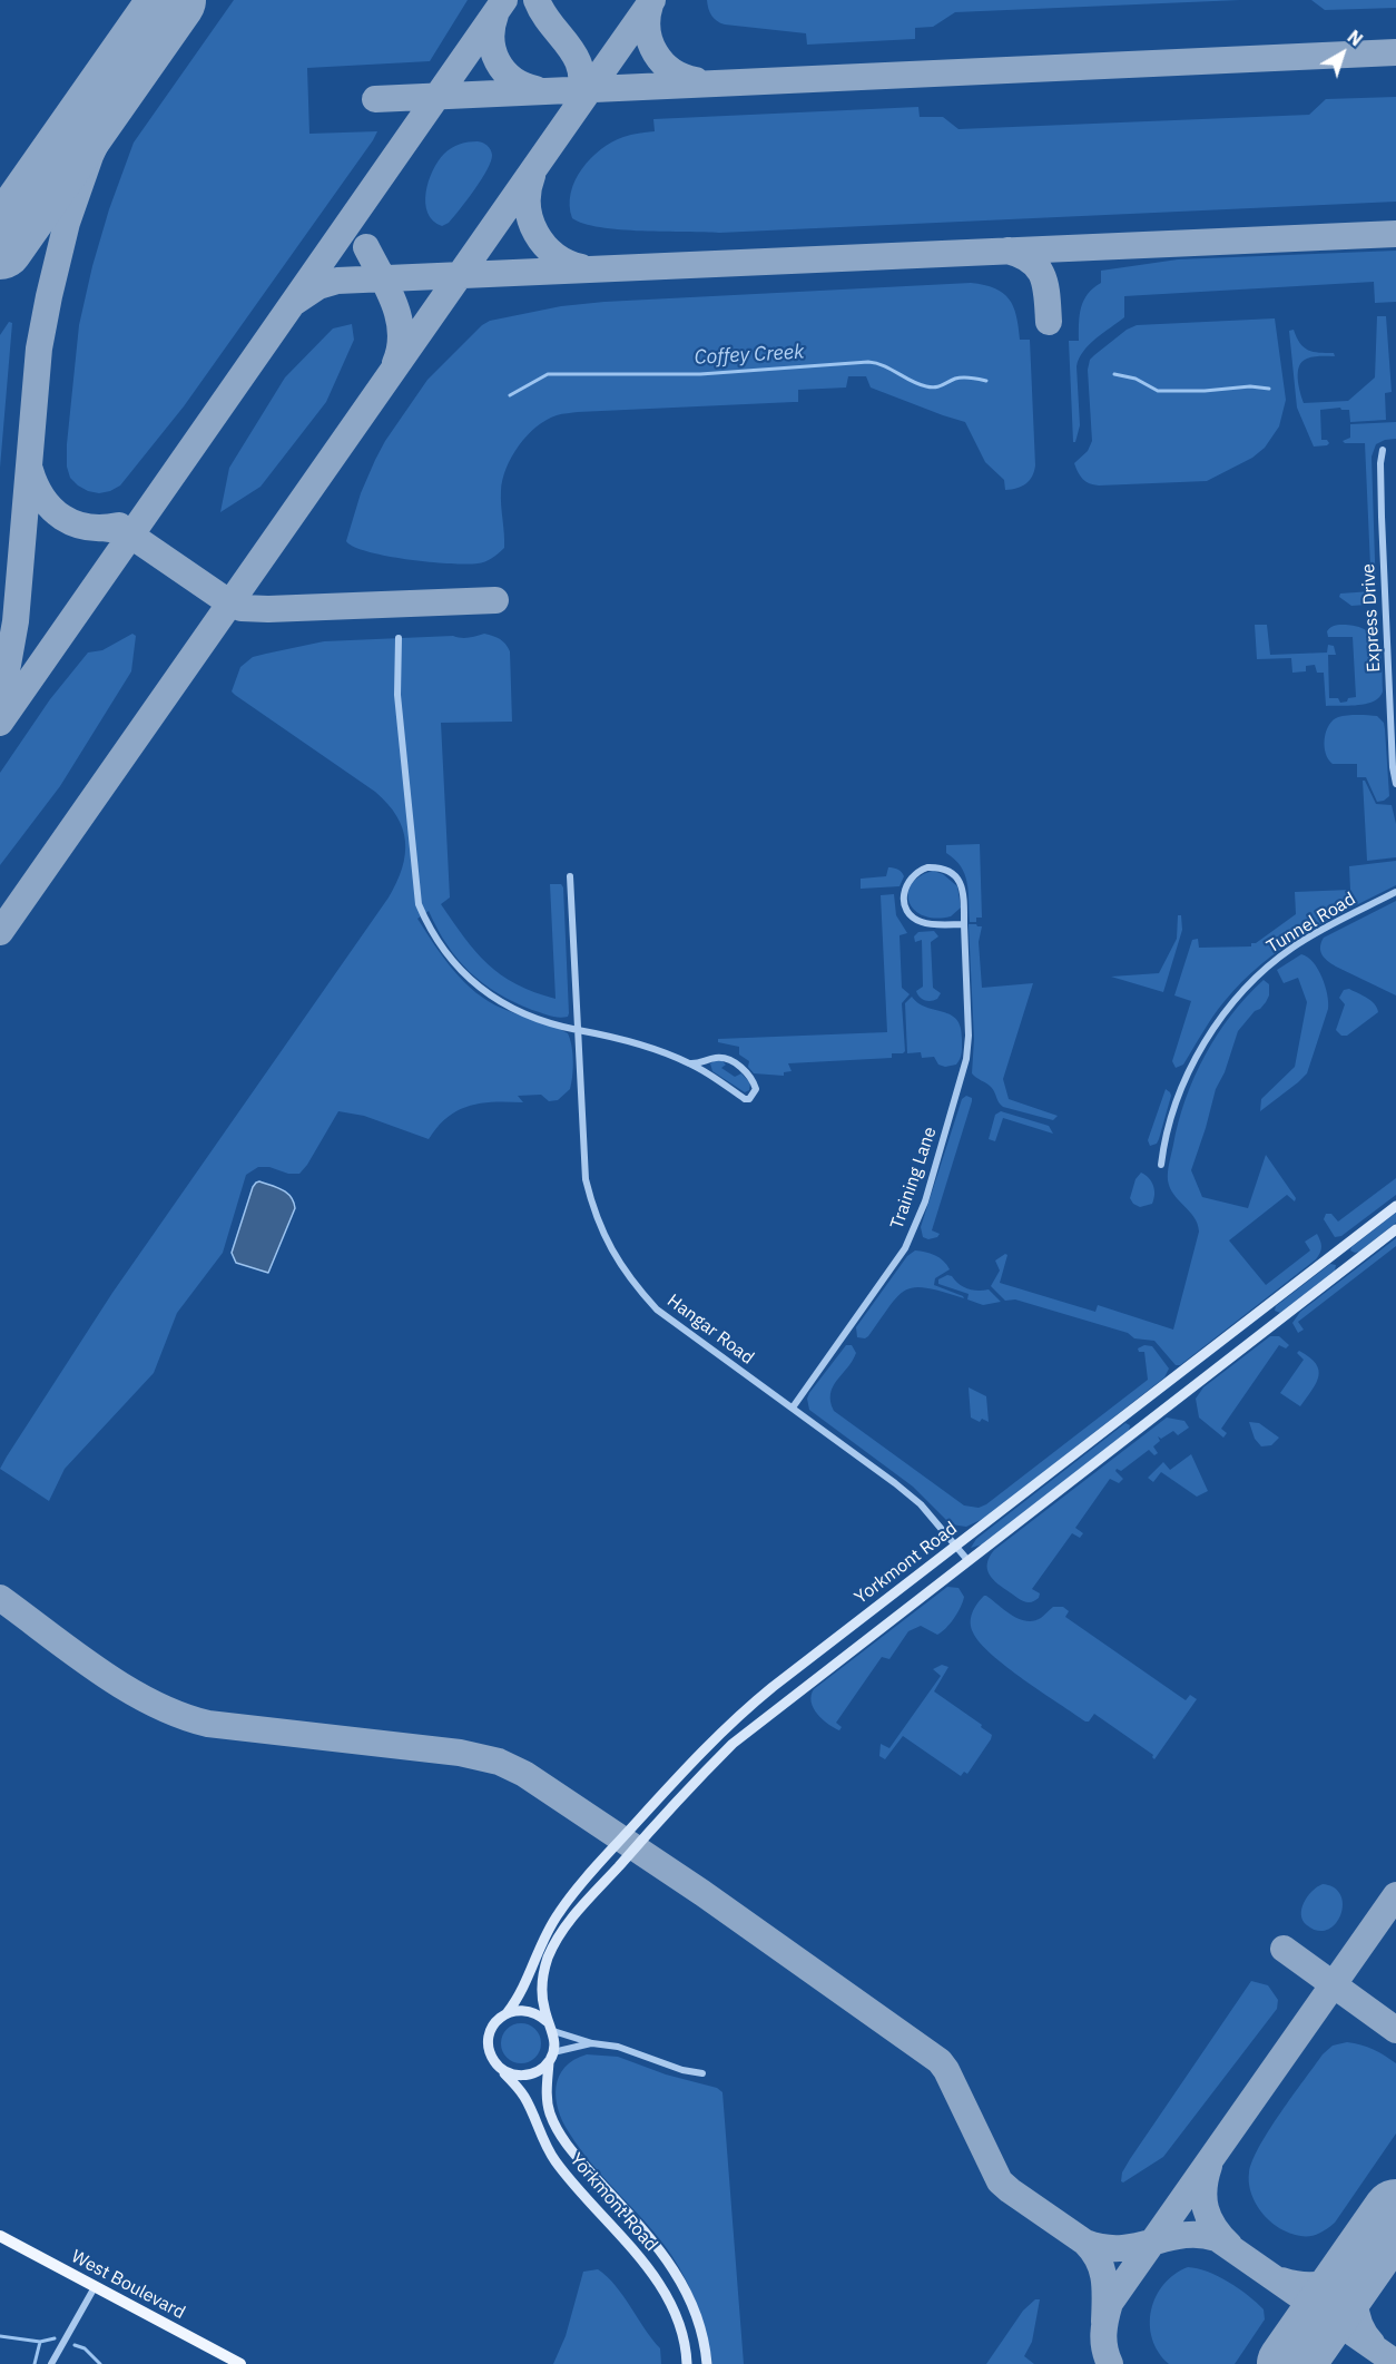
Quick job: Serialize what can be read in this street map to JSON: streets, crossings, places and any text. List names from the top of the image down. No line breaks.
{"streets":{"main road":["West Boulevard"],"street":["Express Drive","Tunnel Road","Training Lane","Hangar Road","Yorkmont Road"]},"crossings":[["Training Lane","Hangar Road"],["Hangar Road","Yorkmont Road"]],"water":["Coffey Creek"],"north":"top right"}
